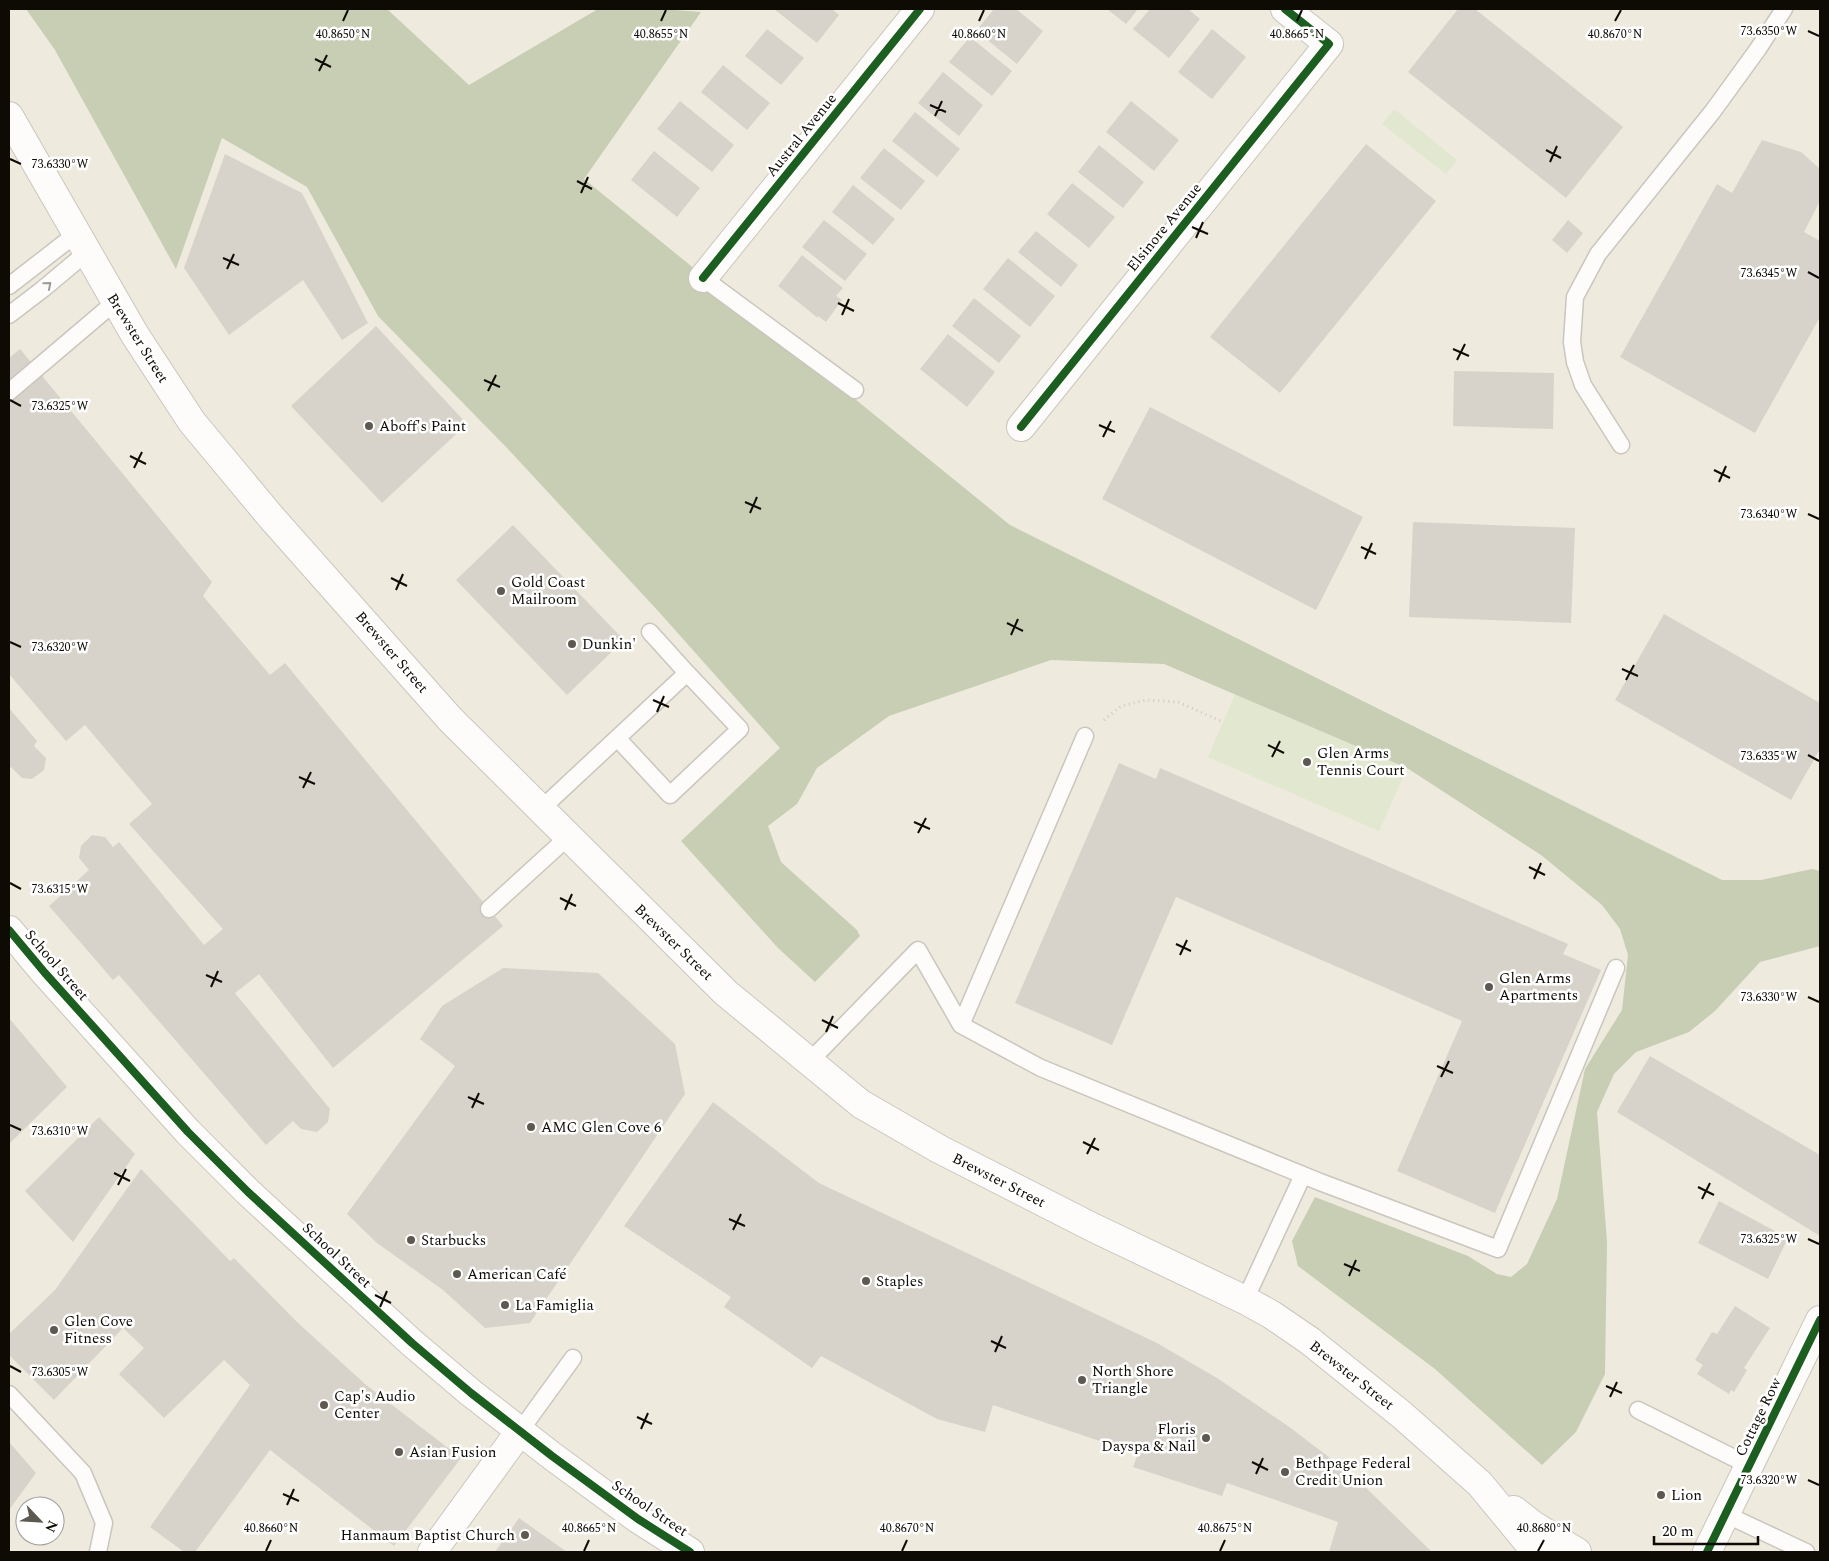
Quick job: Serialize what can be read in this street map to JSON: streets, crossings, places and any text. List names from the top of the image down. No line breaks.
{"streets":{"main road":["Austral Avenue","Elsinore Avenue","Brewster Street","School Street","Cottage Row"]},"places":["Aboff's Paint","Gold Coast Mailroom","Dunkin'","Glen Arms Tennis Court","Glen Arms Apartments","AMC Glen Cove 6","Starbucks","American Café","Staples","La Famiglia","Glen Cove Fitness","North Shore Triangle","Cap's Audio Center","Floris Dayspa & Nail","Asian Fusion","Bethpage Federal Credit Union","Lion","Hanmaum Baptist Church"],"scale_bar":"20 m","north":"bottom right","coordinates":["73.6350°W","40.8650°N","40.8655°N","40.8660°N","40.8665°N","40.8670°N","73.6330°W","73.6345°W","73.6325°W","73.6340°W","73.6320°W","73.6335°W","73.6315°W","73.6310°W","73.6305°W","40.8675°N","40.8680°N"]}
